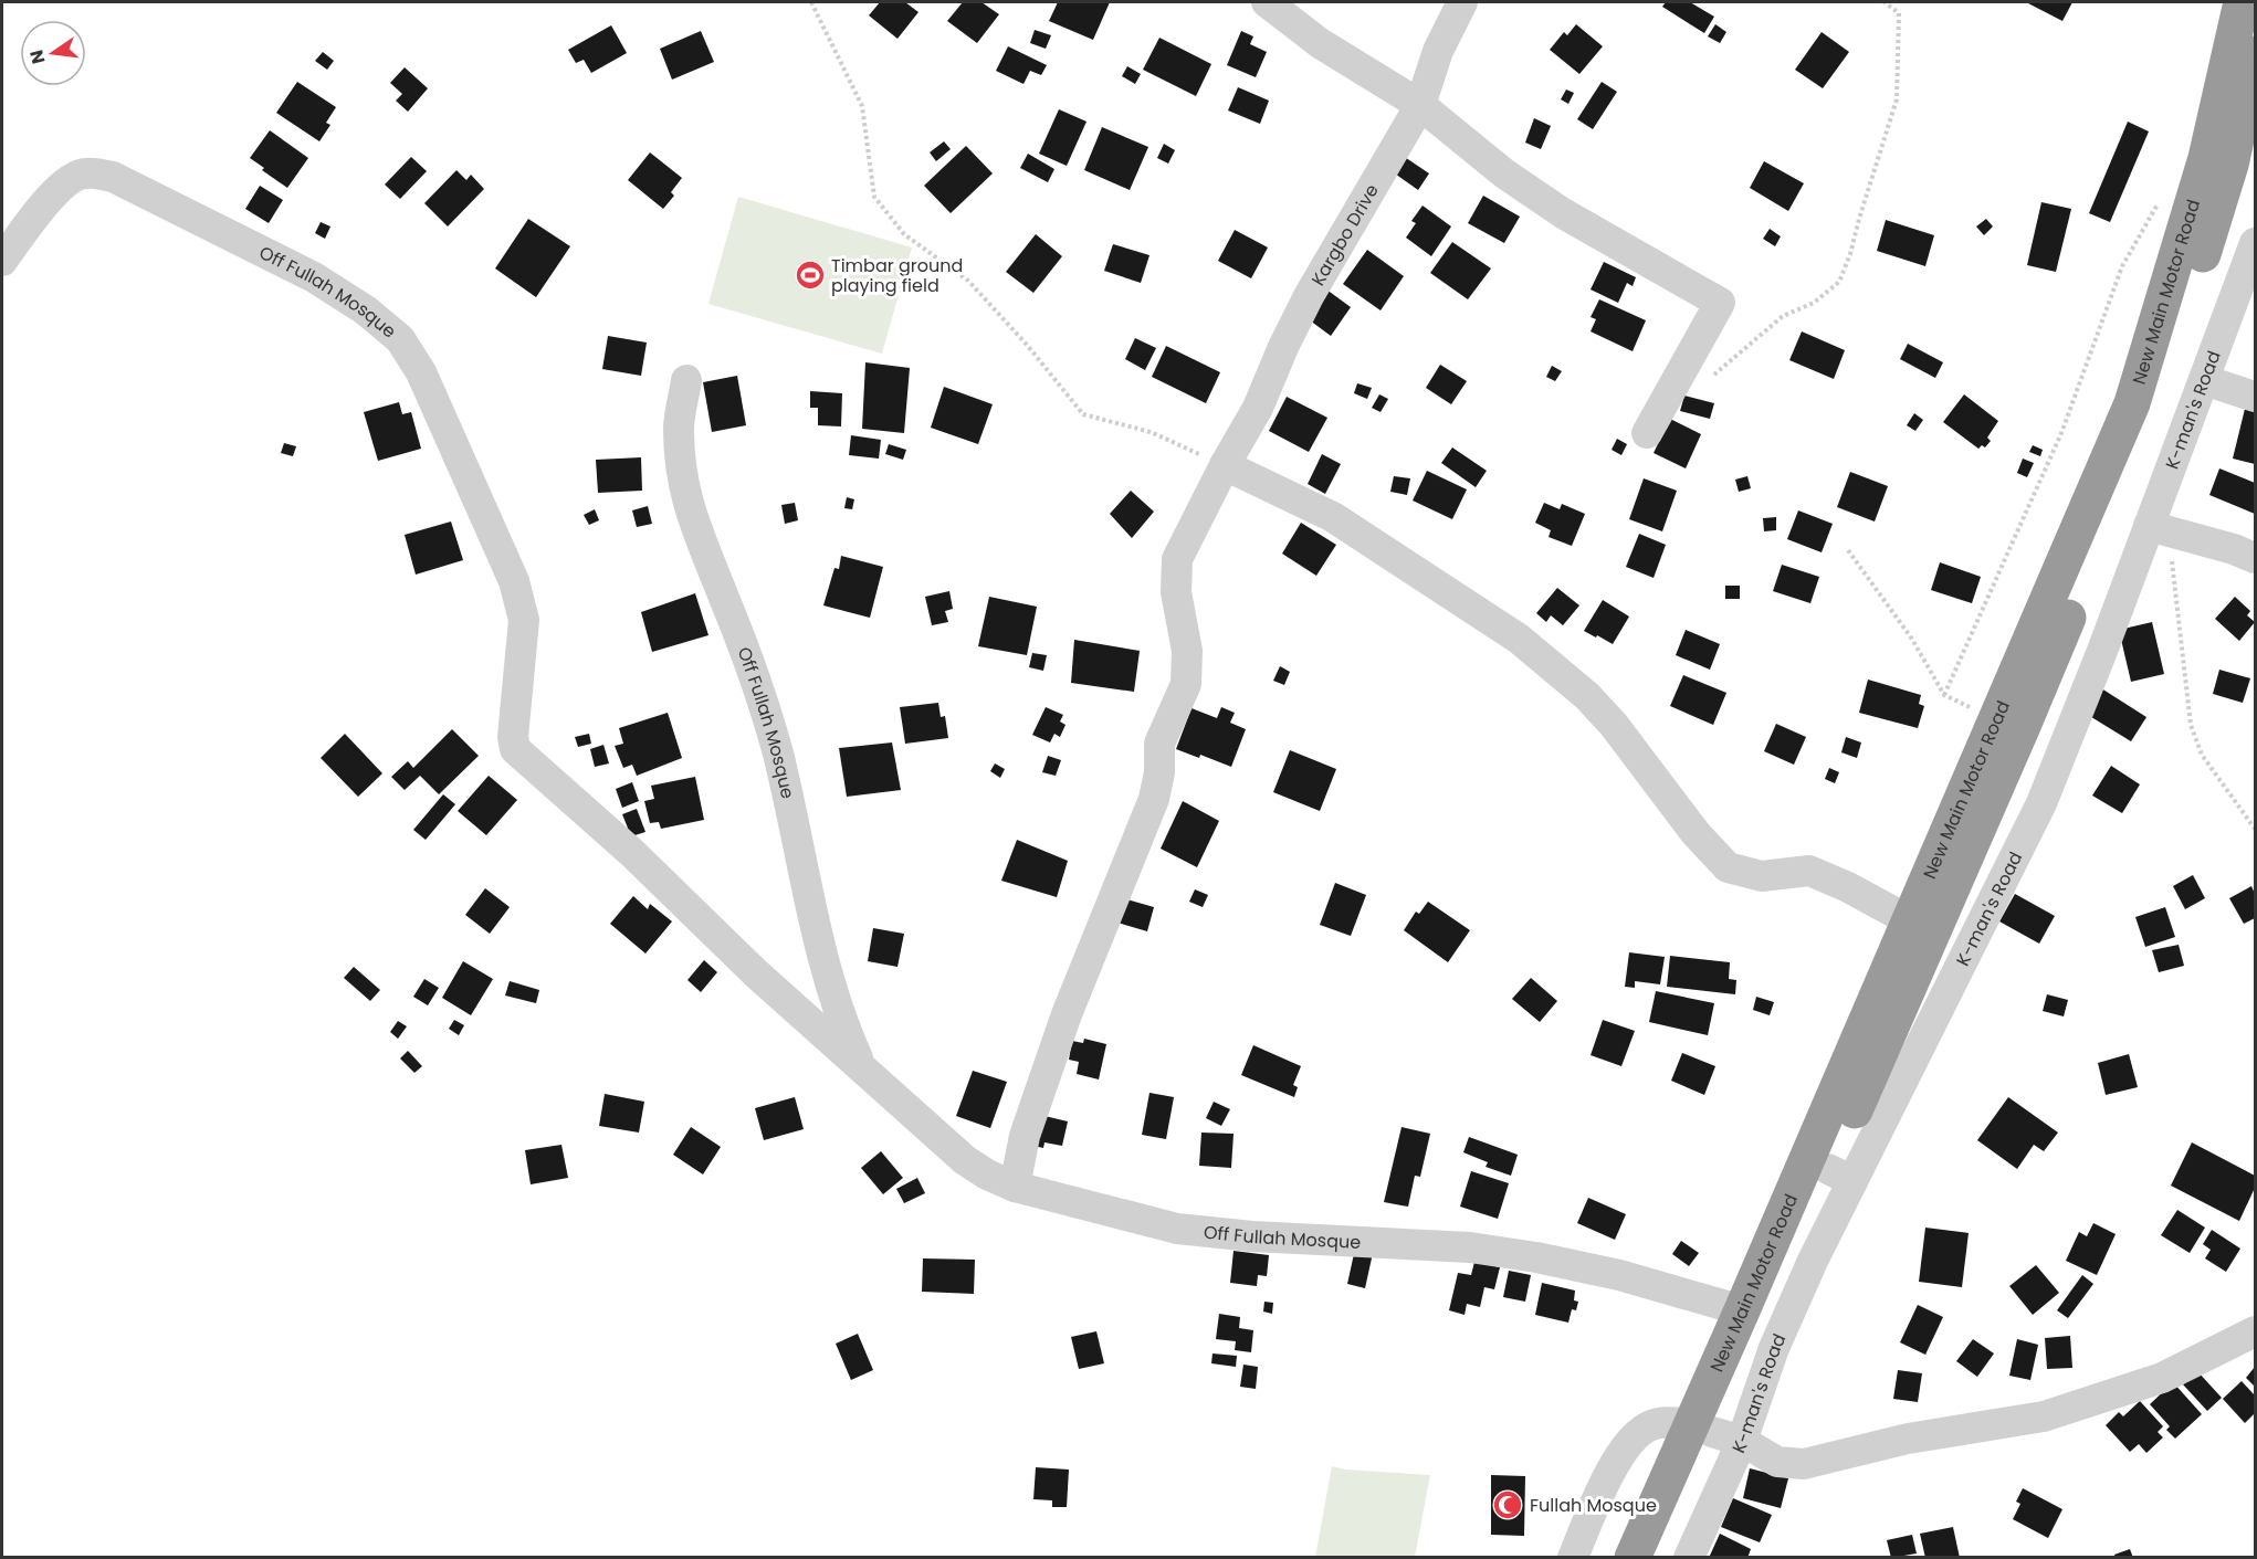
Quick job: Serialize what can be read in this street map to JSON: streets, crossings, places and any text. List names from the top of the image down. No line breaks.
{"streets":{"highway":["New Main Motor Road"],"street":["Kargbo Drive","Off Fullah Mosque","K-man's Road"]},"crossings":[["Kargbo Drive","Off Fullah Mosque"],["New Main Motor Road","Off Fullah Mosque"],["New Main Motor Road","K-man's Road"]],"places":{"sports":["Timbar ground playing field"],"mosque":["Fullah Mosque"]},"north":"left"}
